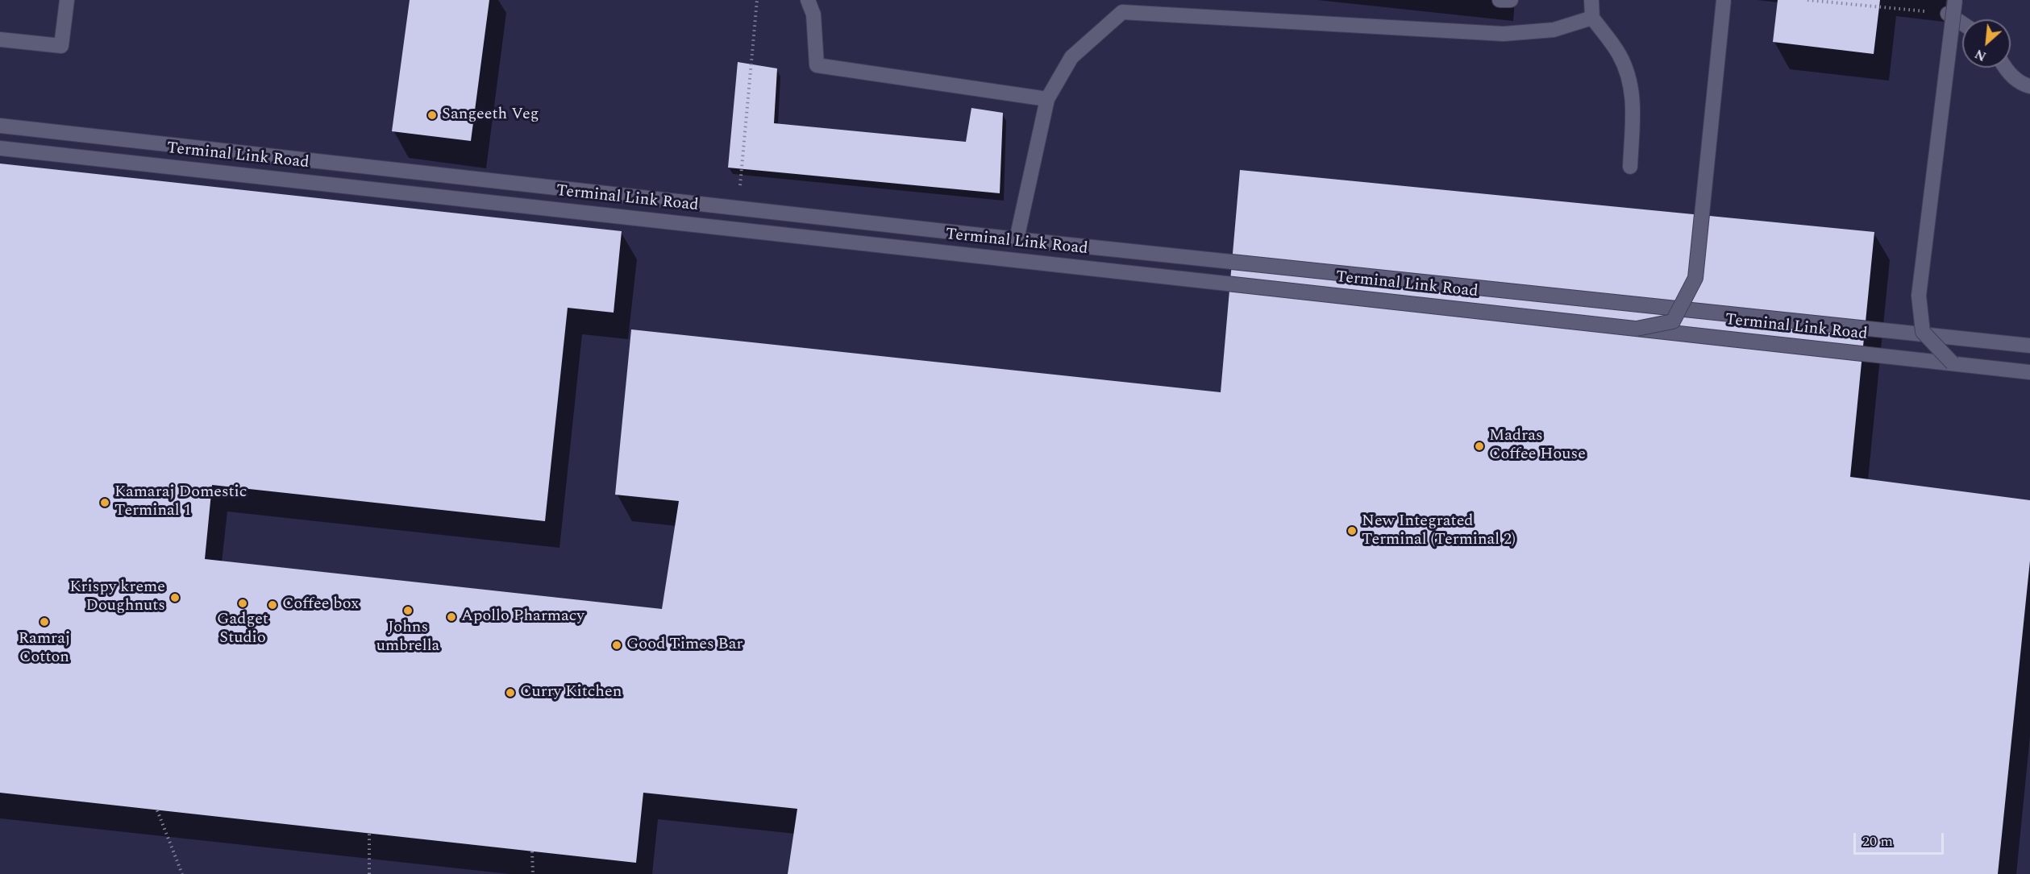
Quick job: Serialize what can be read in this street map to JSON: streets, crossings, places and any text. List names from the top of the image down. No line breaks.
{"streets":{"street":["Terminal Link Road"]},"places":["Sangeeth Veg","Madras Coffee House","Kamaraj Domestic Terminal 1","New Integrated Terminal (Terminal 2)","Krispy kreme Doughnuts","Gadget Studio","Coffee box","Johns umbrella","Apollo Pharmacy","Ramraj Cotton","Good Times Bar","Curry Kitchen"],"scale_bar":"20 m","north":"bottom left"}
